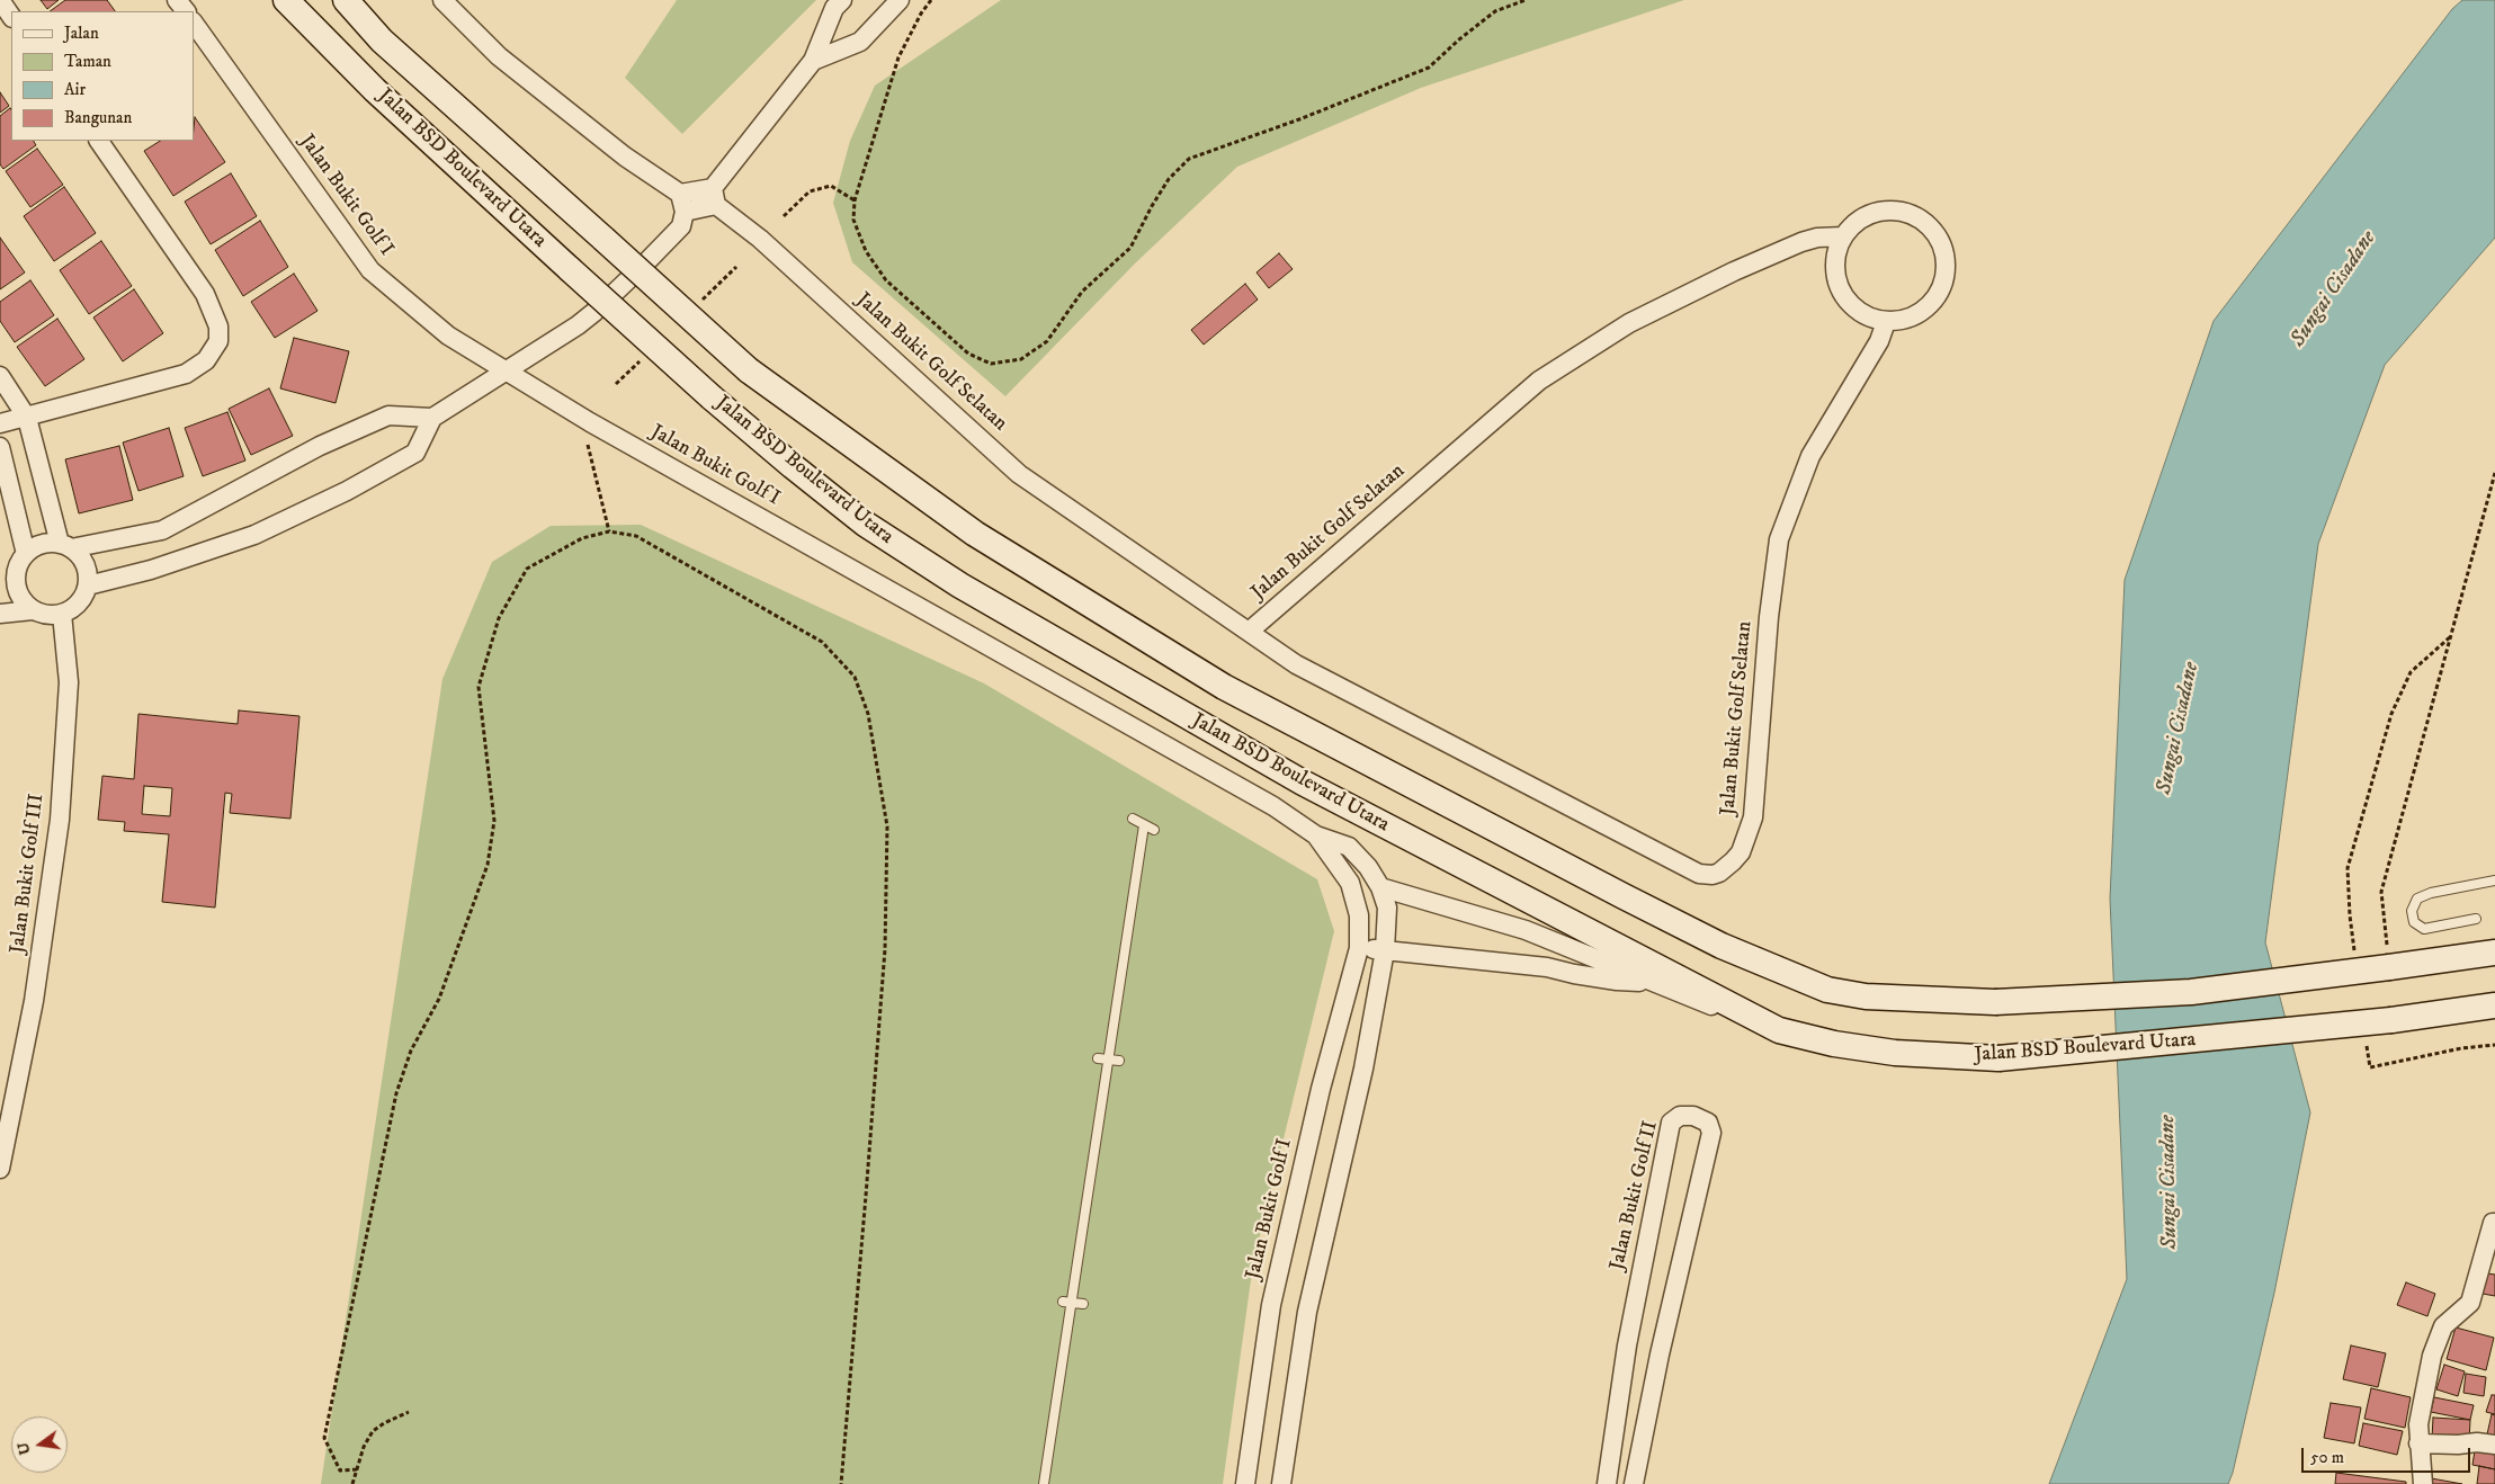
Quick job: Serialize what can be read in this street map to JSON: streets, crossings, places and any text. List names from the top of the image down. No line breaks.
{"streets":{"main road":["Jalan BSD Boulevard Utara"],"street":["Jalan Bukit Golf I","Jalan Bukit Golf Selatan","Jalan Bukit Golf III","Jalan Bukit Golf II"]},"water":["Sungai Cisadane"],"legend":["Jalan","Taman","Air","Bangunan"],"scale_bar":"50 m","north":"left"}
